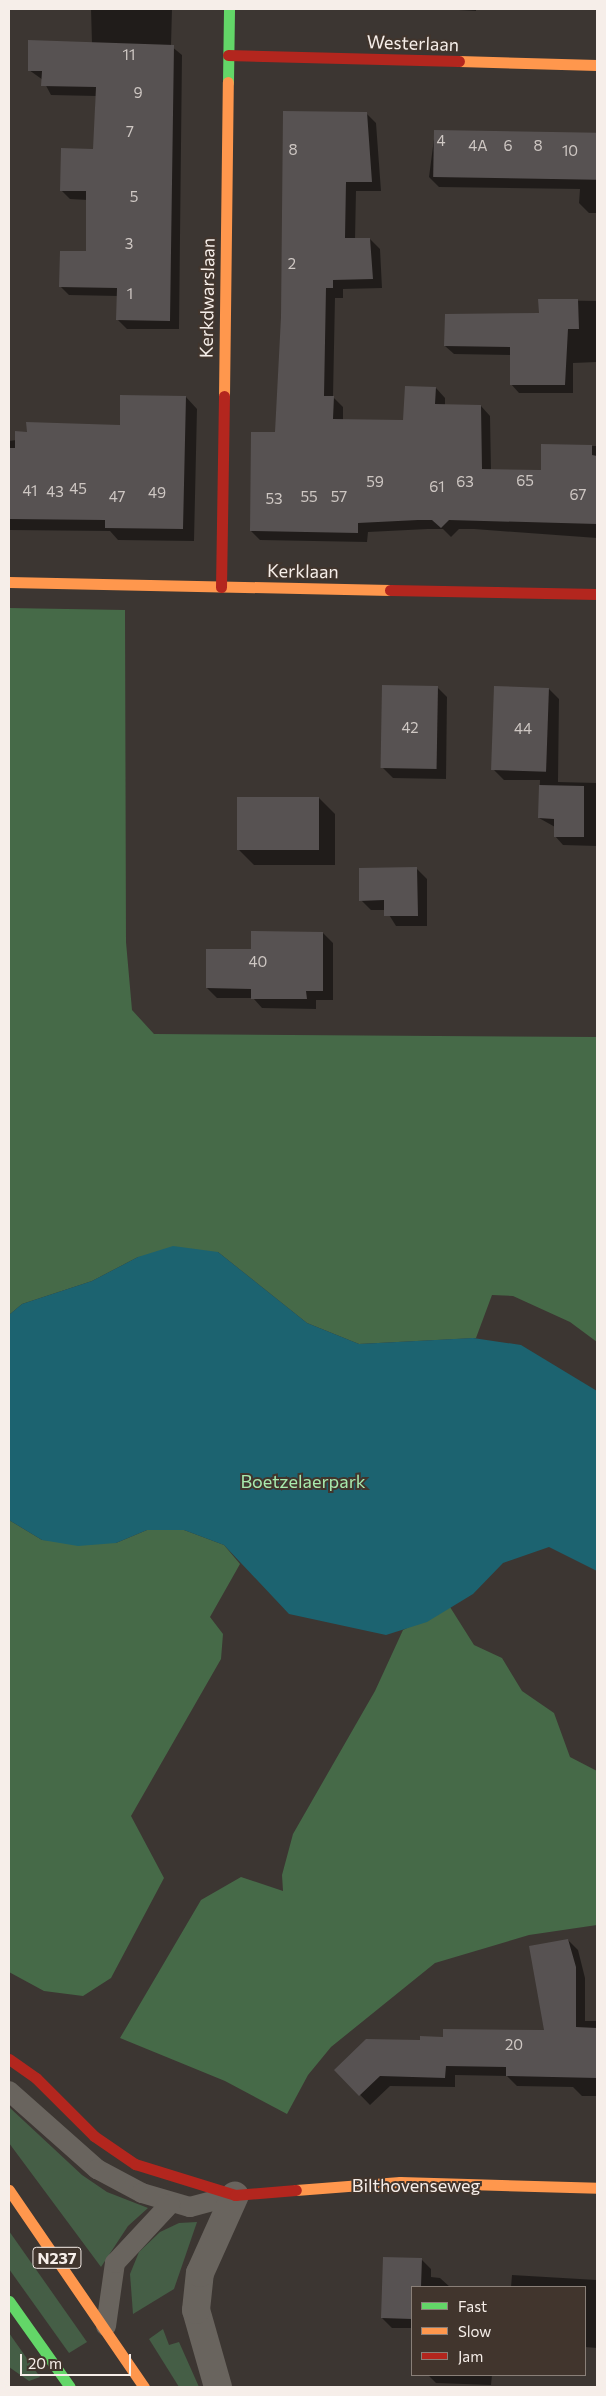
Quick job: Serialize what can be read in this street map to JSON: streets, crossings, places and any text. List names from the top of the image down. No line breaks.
{"streets":{"street":["Westerlaan","Kerkdwarslaan","Kerklaan","Bilthovenseweg","N237"]},"crossings":[["Westerlaan","Kerkdwarslaan"],["Kerkdwarslaan","Kerklaan"]],"parks":["Boetzelaerpark"],"house_numbers":["11","9","7","4","4A","6","8","8","10","5","3","2","1","65","59","63","61","45","41","43","49","67","47","55","57","53","42","44","40","20"],"legend":["Fast","Slow","Jam"],"scale_bar":"20 m"}
